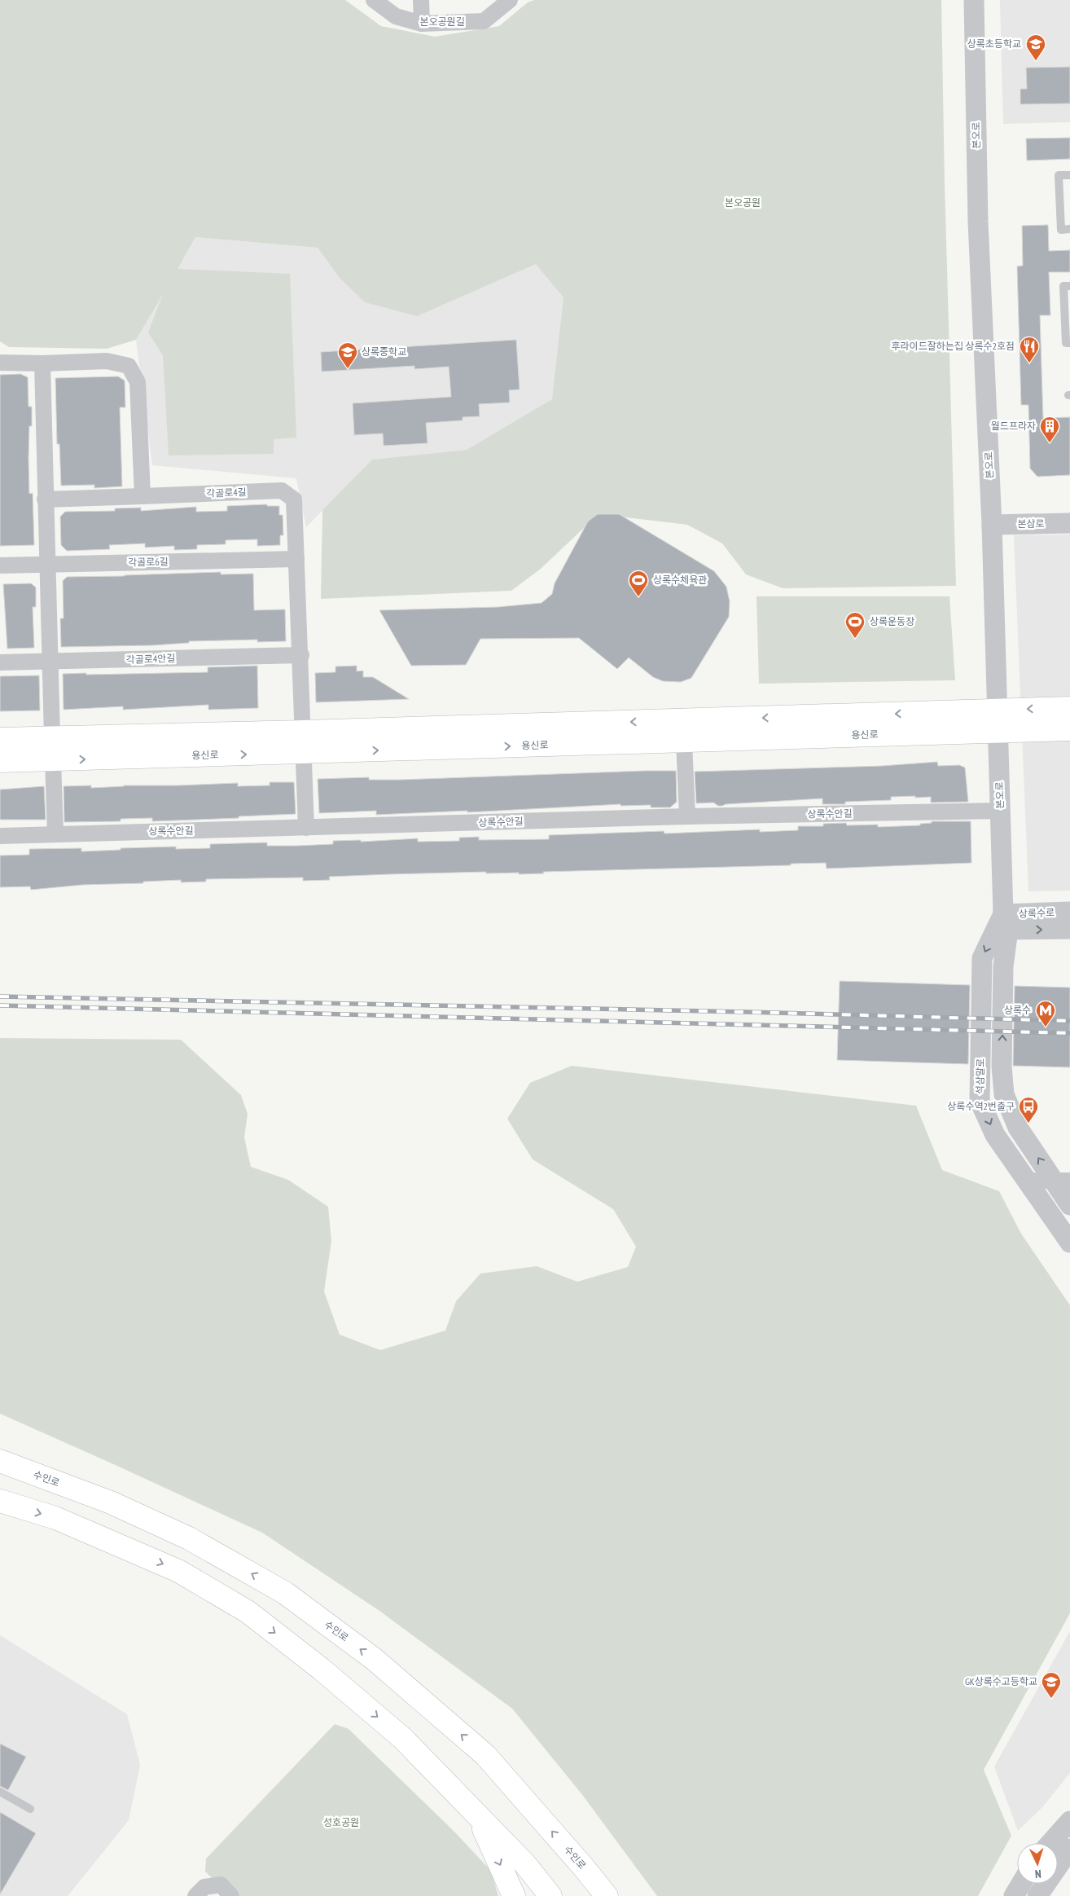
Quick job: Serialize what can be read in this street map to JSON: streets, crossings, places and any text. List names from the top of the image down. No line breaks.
{"streets":{"main road":["용신로","수인로"],"street":["본오공원길","본오로","각골로4길","본삼로","각골로6길","각골로4안길","상록수안길","상록수로","석삼말로"]},"crossings":[["본오로","본삼로"],["본오로","용신로"],["본오로","상록수안길"],["본오로","상록수로"],["본오로","석삼말로"],["각골로4길","각골로6길"],["각골로4길","각골로4안길"],["각골로4길","용신로"],["각골로4길","상록수안길"],["상록수로","석삼말로"]],"parks":["본오공원","성호공원"],"places":{"school or university":["상록초등학교","상록중학교","GK상록수고등학교"],"restaurant":["후라이드잘하는집 상록수2호점"],"building":["월드프라자"],"sports":["상록수체육관","상록운동장"],"metro station":["상록수"],"bus stop":["상록수역2번출구"]},"north":"bottom"}
